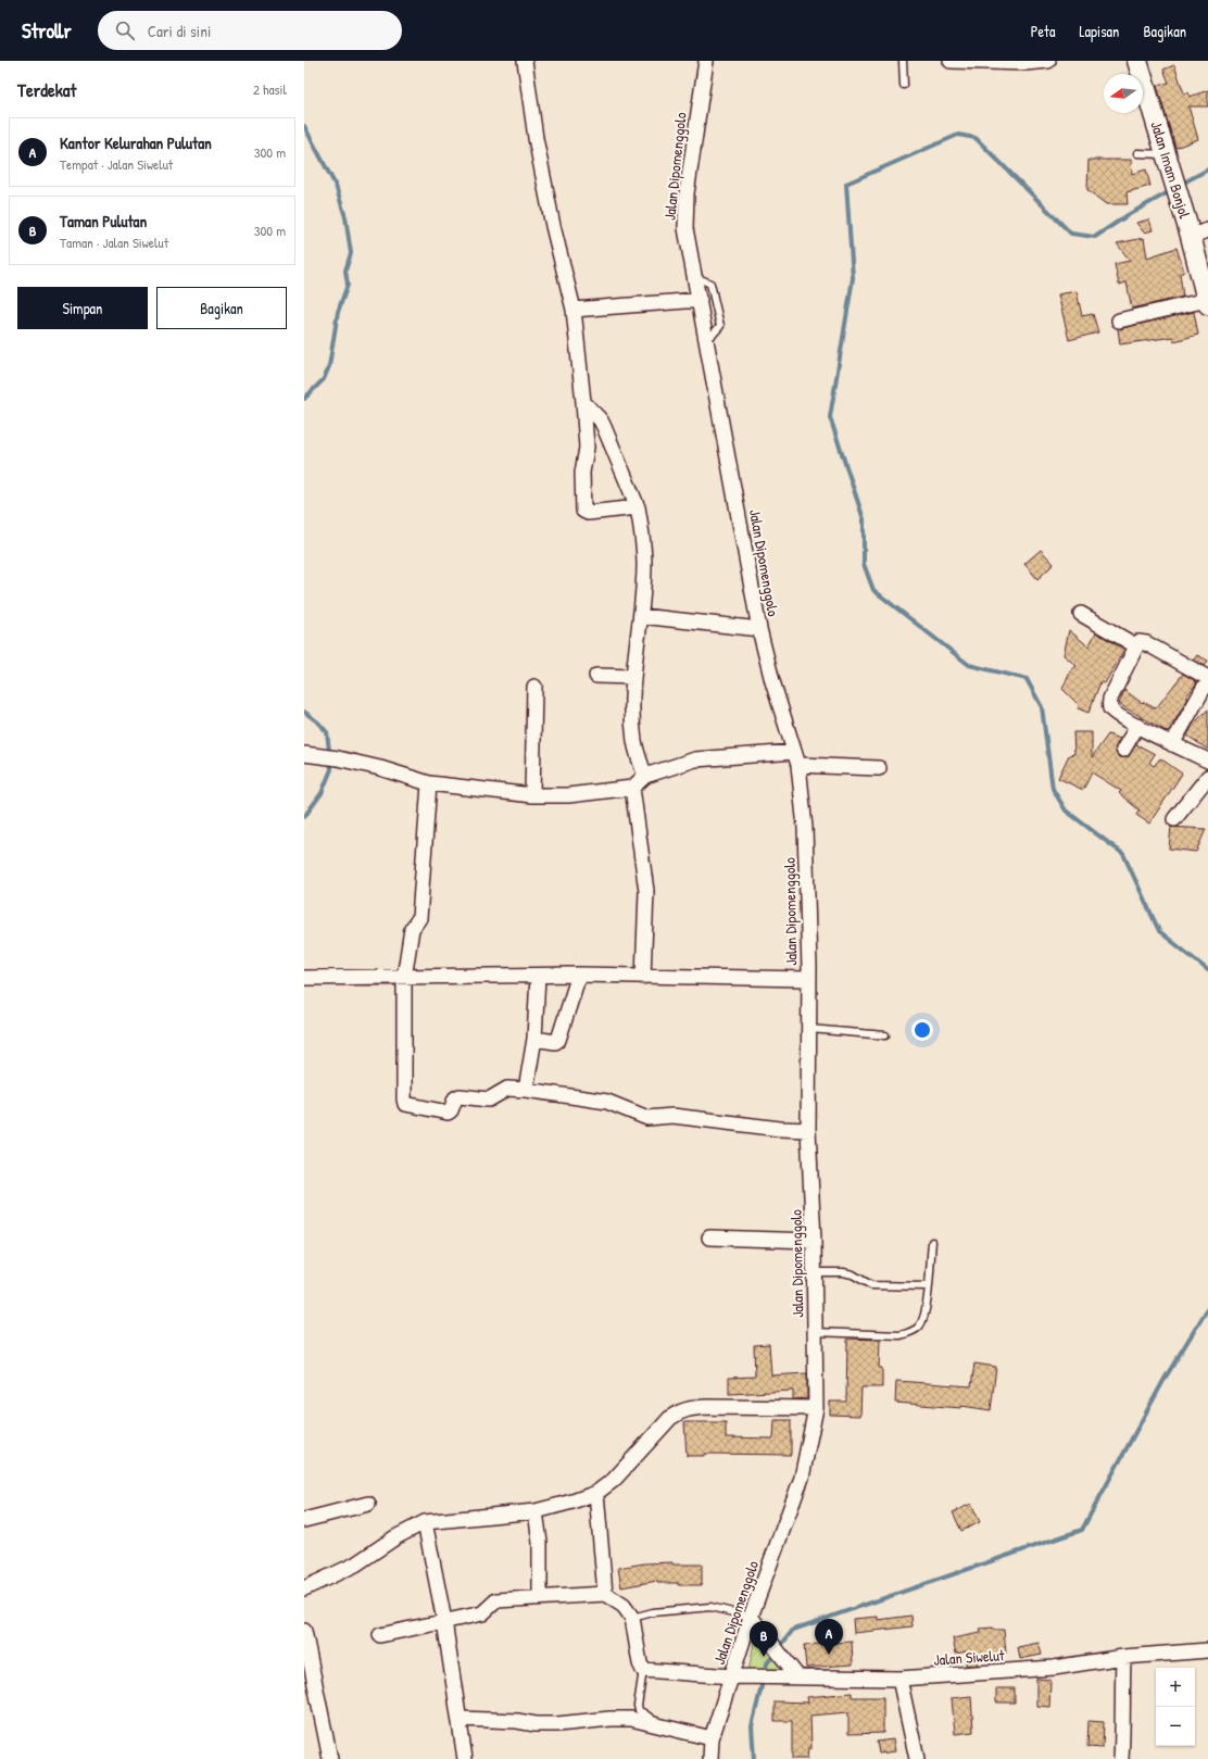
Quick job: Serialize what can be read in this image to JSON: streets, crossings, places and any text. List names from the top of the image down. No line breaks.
{"streets":{"main road":["Jalan Imam Bonjol"],"street":["Jalan Dipomenggolo","Jalan Siwelut"]},"crossings":[["Jalan Dipomenggolo","Jalan Siwelut"]],"north":"left","page":{"header":"Strollr","search":"Cari di sini","nav":["Peta","Lapisan","Bagikan"],"heading":["Terdekat","2 hasil"],"list":[{"mark":"A","name":"Kantor Kelurahan Pulutan","note":"Tempat · Jalan Siwelut","value":"300 m"},{"mark":"B","name":"Taman Pulutan","note":"Taman · Jalan Siwelut","value":"300 m"}],"buttons":["Simpan","Bagikan"],"pins":["A","B"],"map_buttons":["+","−"]}}
